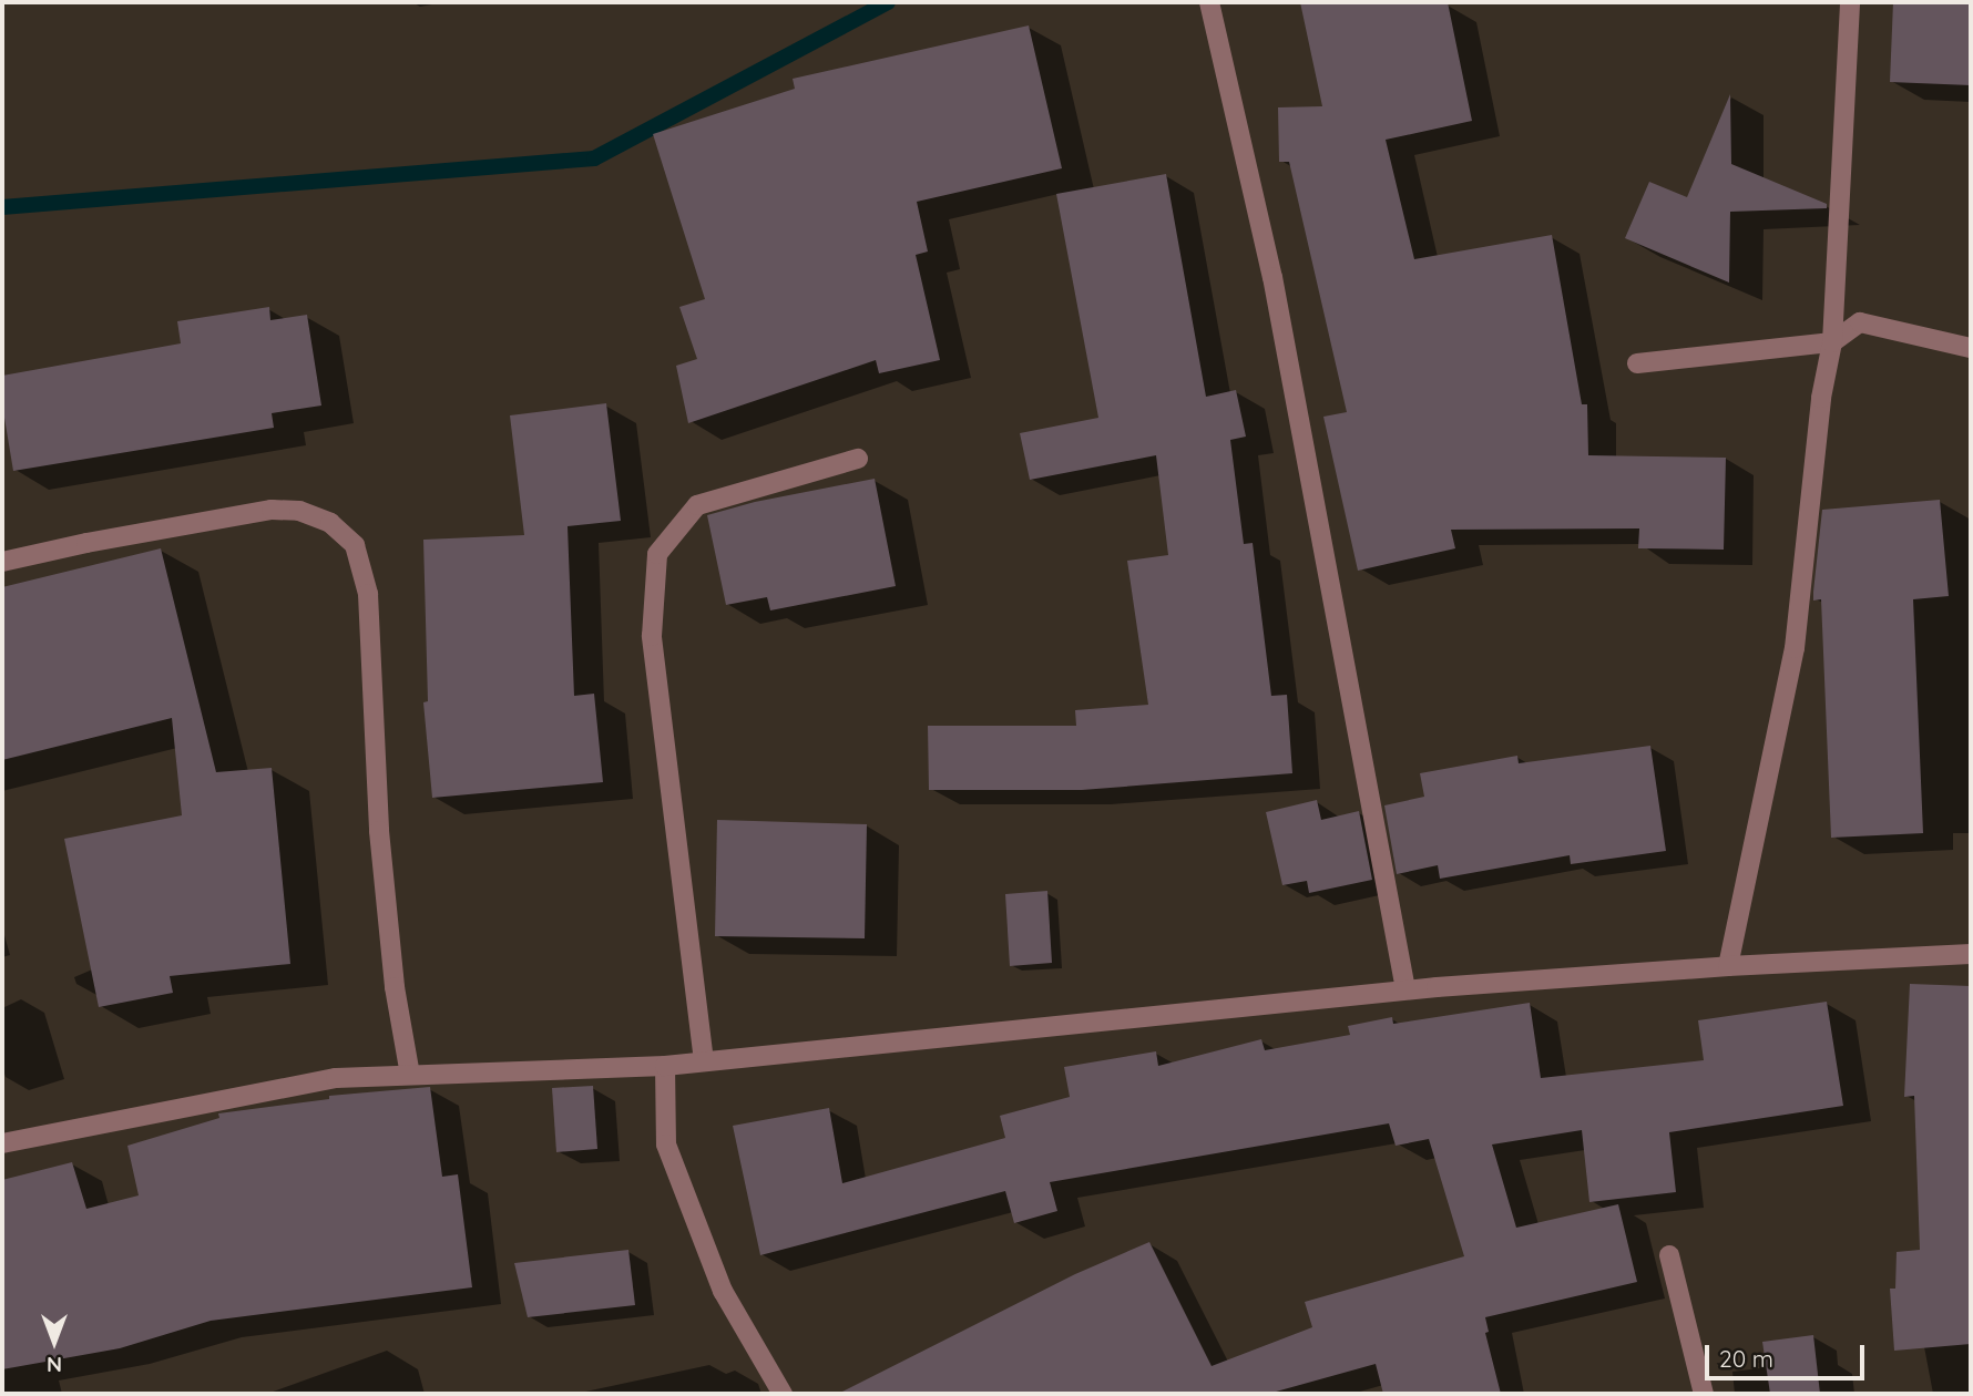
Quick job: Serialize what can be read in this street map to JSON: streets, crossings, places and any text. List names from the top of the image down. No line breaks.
{"scale_bar":"20 m","north":"bottom"}
